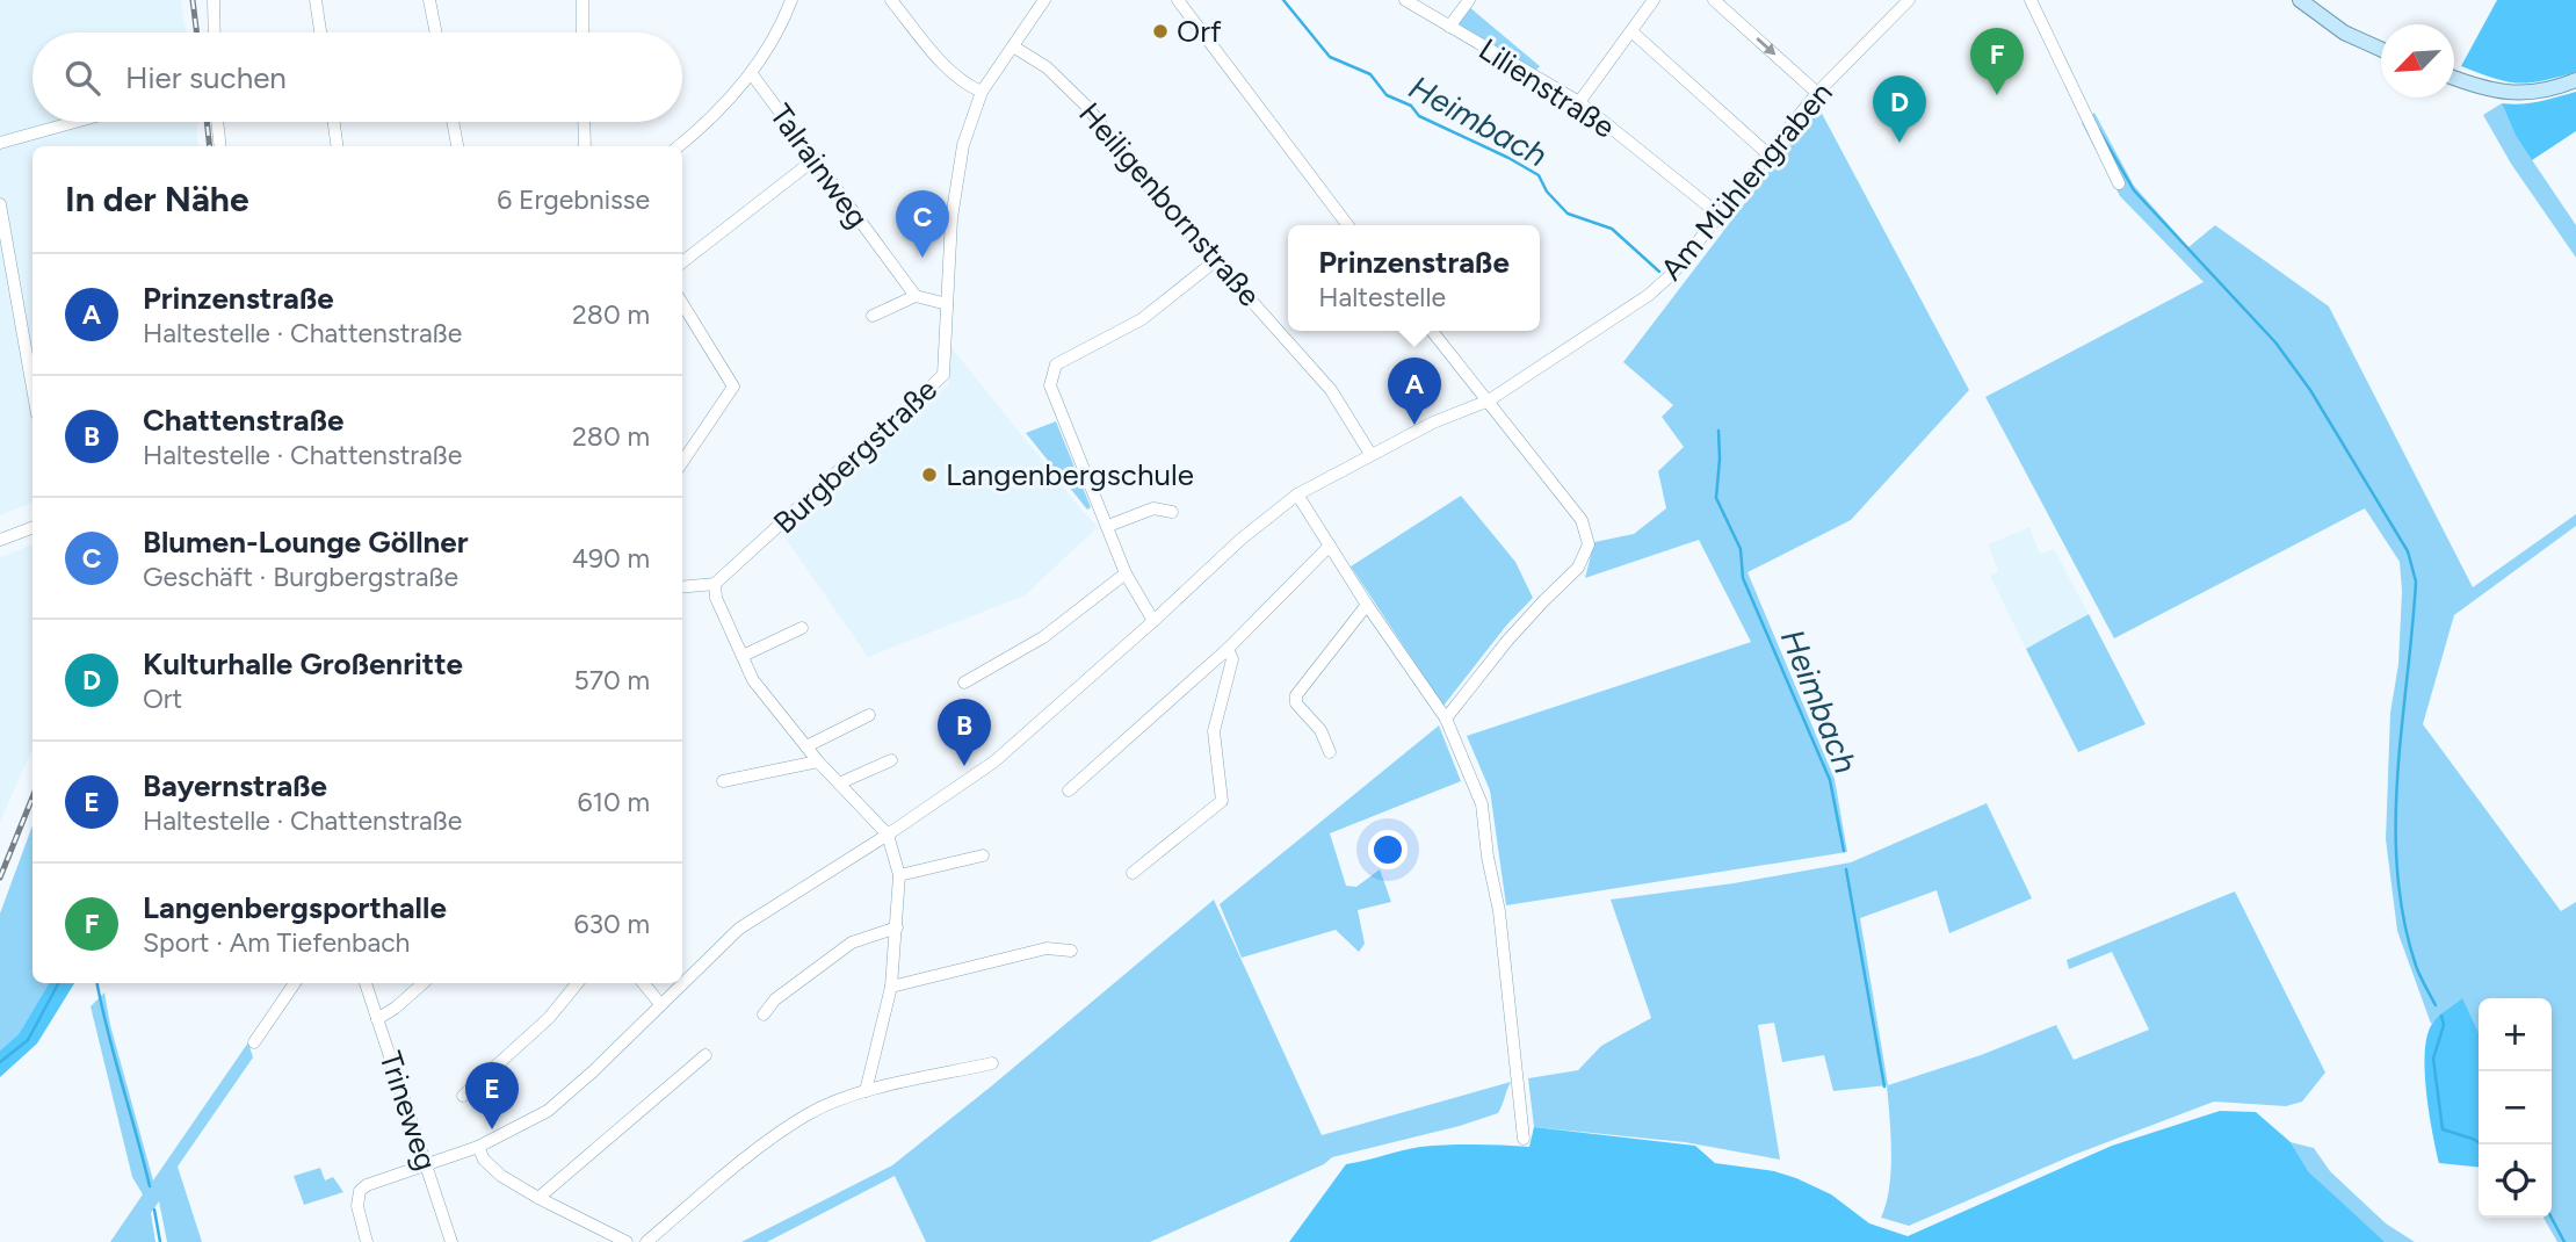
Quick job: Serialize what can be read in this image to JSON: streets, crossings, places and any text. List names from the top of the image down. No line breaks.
{"streets":{"street":["Lilienstraße","Talrainweg","Am Mühlengraben","Heiligenbornstraße","Burgbergstraße","Trineweg"]},"crossings":[["Lilienstraße","Am Mühlengraben"],["Am Mühlengraben","Heiligenbornstraße"],["Am Mühlengraben","Trineweg"],["Heiligenbornstraße","Burgbergstraße"]],"water":["Heimbach"],"places":["Orf","Langenbergschule"],"north":"bottom left","page":{"pins":["F","D","C","A","B","E"],"search":"Hier suchen","heading":["In der Nähe","6 Ergebnisse"],"popup":["Prinzenstraße","Haltestelle"],"list":[{"mark":"A","name":"Prinzenstraße","note":"Haltestelle · Chattenstraße","value":"280 m"},{"mark":"B","name":"Chattenstraße","note":"Haltestelle · Chattenstraße","value":"280 m"},{"mark":"C","name":"Blumen-Lounge Göllner","note":"Geschäft · Burgbergstraße","value":"490 m"},{"mark":"D","name":"Kulturhalle Großenritte","note":"Ort","value":"570 m"},{"mark":"E","name":"Bayernstraße","note":"Haltestelle · Chattenstraße","value":"610 m"},{"mark":"F","name":"Langenbergsporthalle","note":"Sport · Am Tiefenbach","value":"630 m"}],"map_buttons":["+","−"]}}
